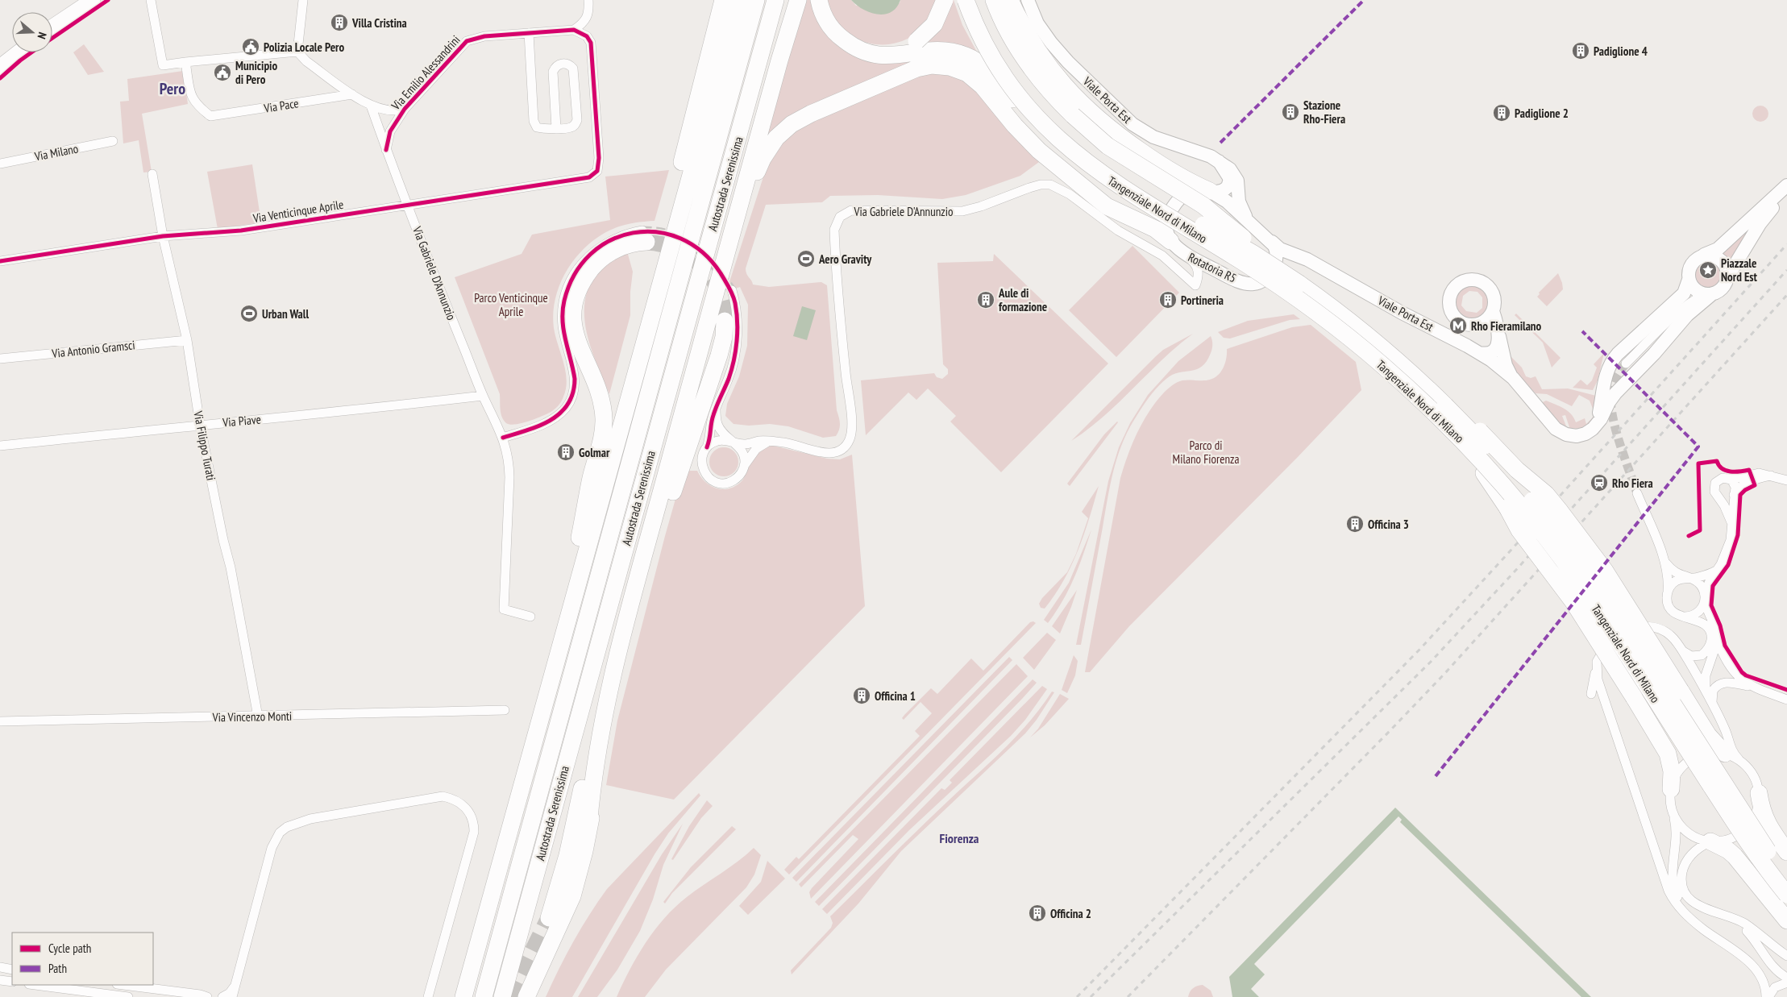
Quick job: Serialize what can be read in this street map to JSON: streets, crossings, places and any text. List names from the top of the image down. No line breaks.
{"streets":{"highway":["Autostrada Serenissima","Tangenziale Nord di Milano"],"street":["Via Emilio Alessandrini","Viale Porta Est","Via Pace","Via Milano","Via Venticinque Aprile","Via Gabriele D'Annunzio","Rotatoria R5","Via Antonio Gramsci","Via Piave","Via Filippo Turati","Via Vincenzo Monti"]},"crossings":[["Via Emilio Alessandrini","Via Venticinque Aprile"],["Via Emilio Alessandrini","Via Gabriele D'Annunzio"],["Viale Porta Est","Rotatoria R5"],["Via Venticinque Aprile","Via Gabriele D'Annunzio"],["Via Venticinque Aprile","Via Filippo Turati"],["Via Gabriele D'Annunzio","Via Piave"],["Via Antonio Gramsci","Via Filippo Turati"],["Via Piave","Via Filippo Turati"],["Via Filippo Turati","Via Vincenzo Monti"]],"districts":["Pero","Fiorenza"],"parks":["Parco Venticinque Aprile","Parco di Milano Fiorenza"],"places":{"building":["Villa Cristina","Padiglione 4","Stazione Rho-Fiera","Padiglione 2","Aule di formazione","Portineria","Golmar","Officina 3","Officina 1","Officina 2"],"public building":["Polizia Locale Pero","Municipio di Pero"],"sports":["Aero Gravity","Urban Wall"],"place":["Piazzale Nord Est"],"metro station":["Rho Fieramilano"],"station":["Rho Fiera"]},"legend":["Cycle path","Path"],"north":"right"}
